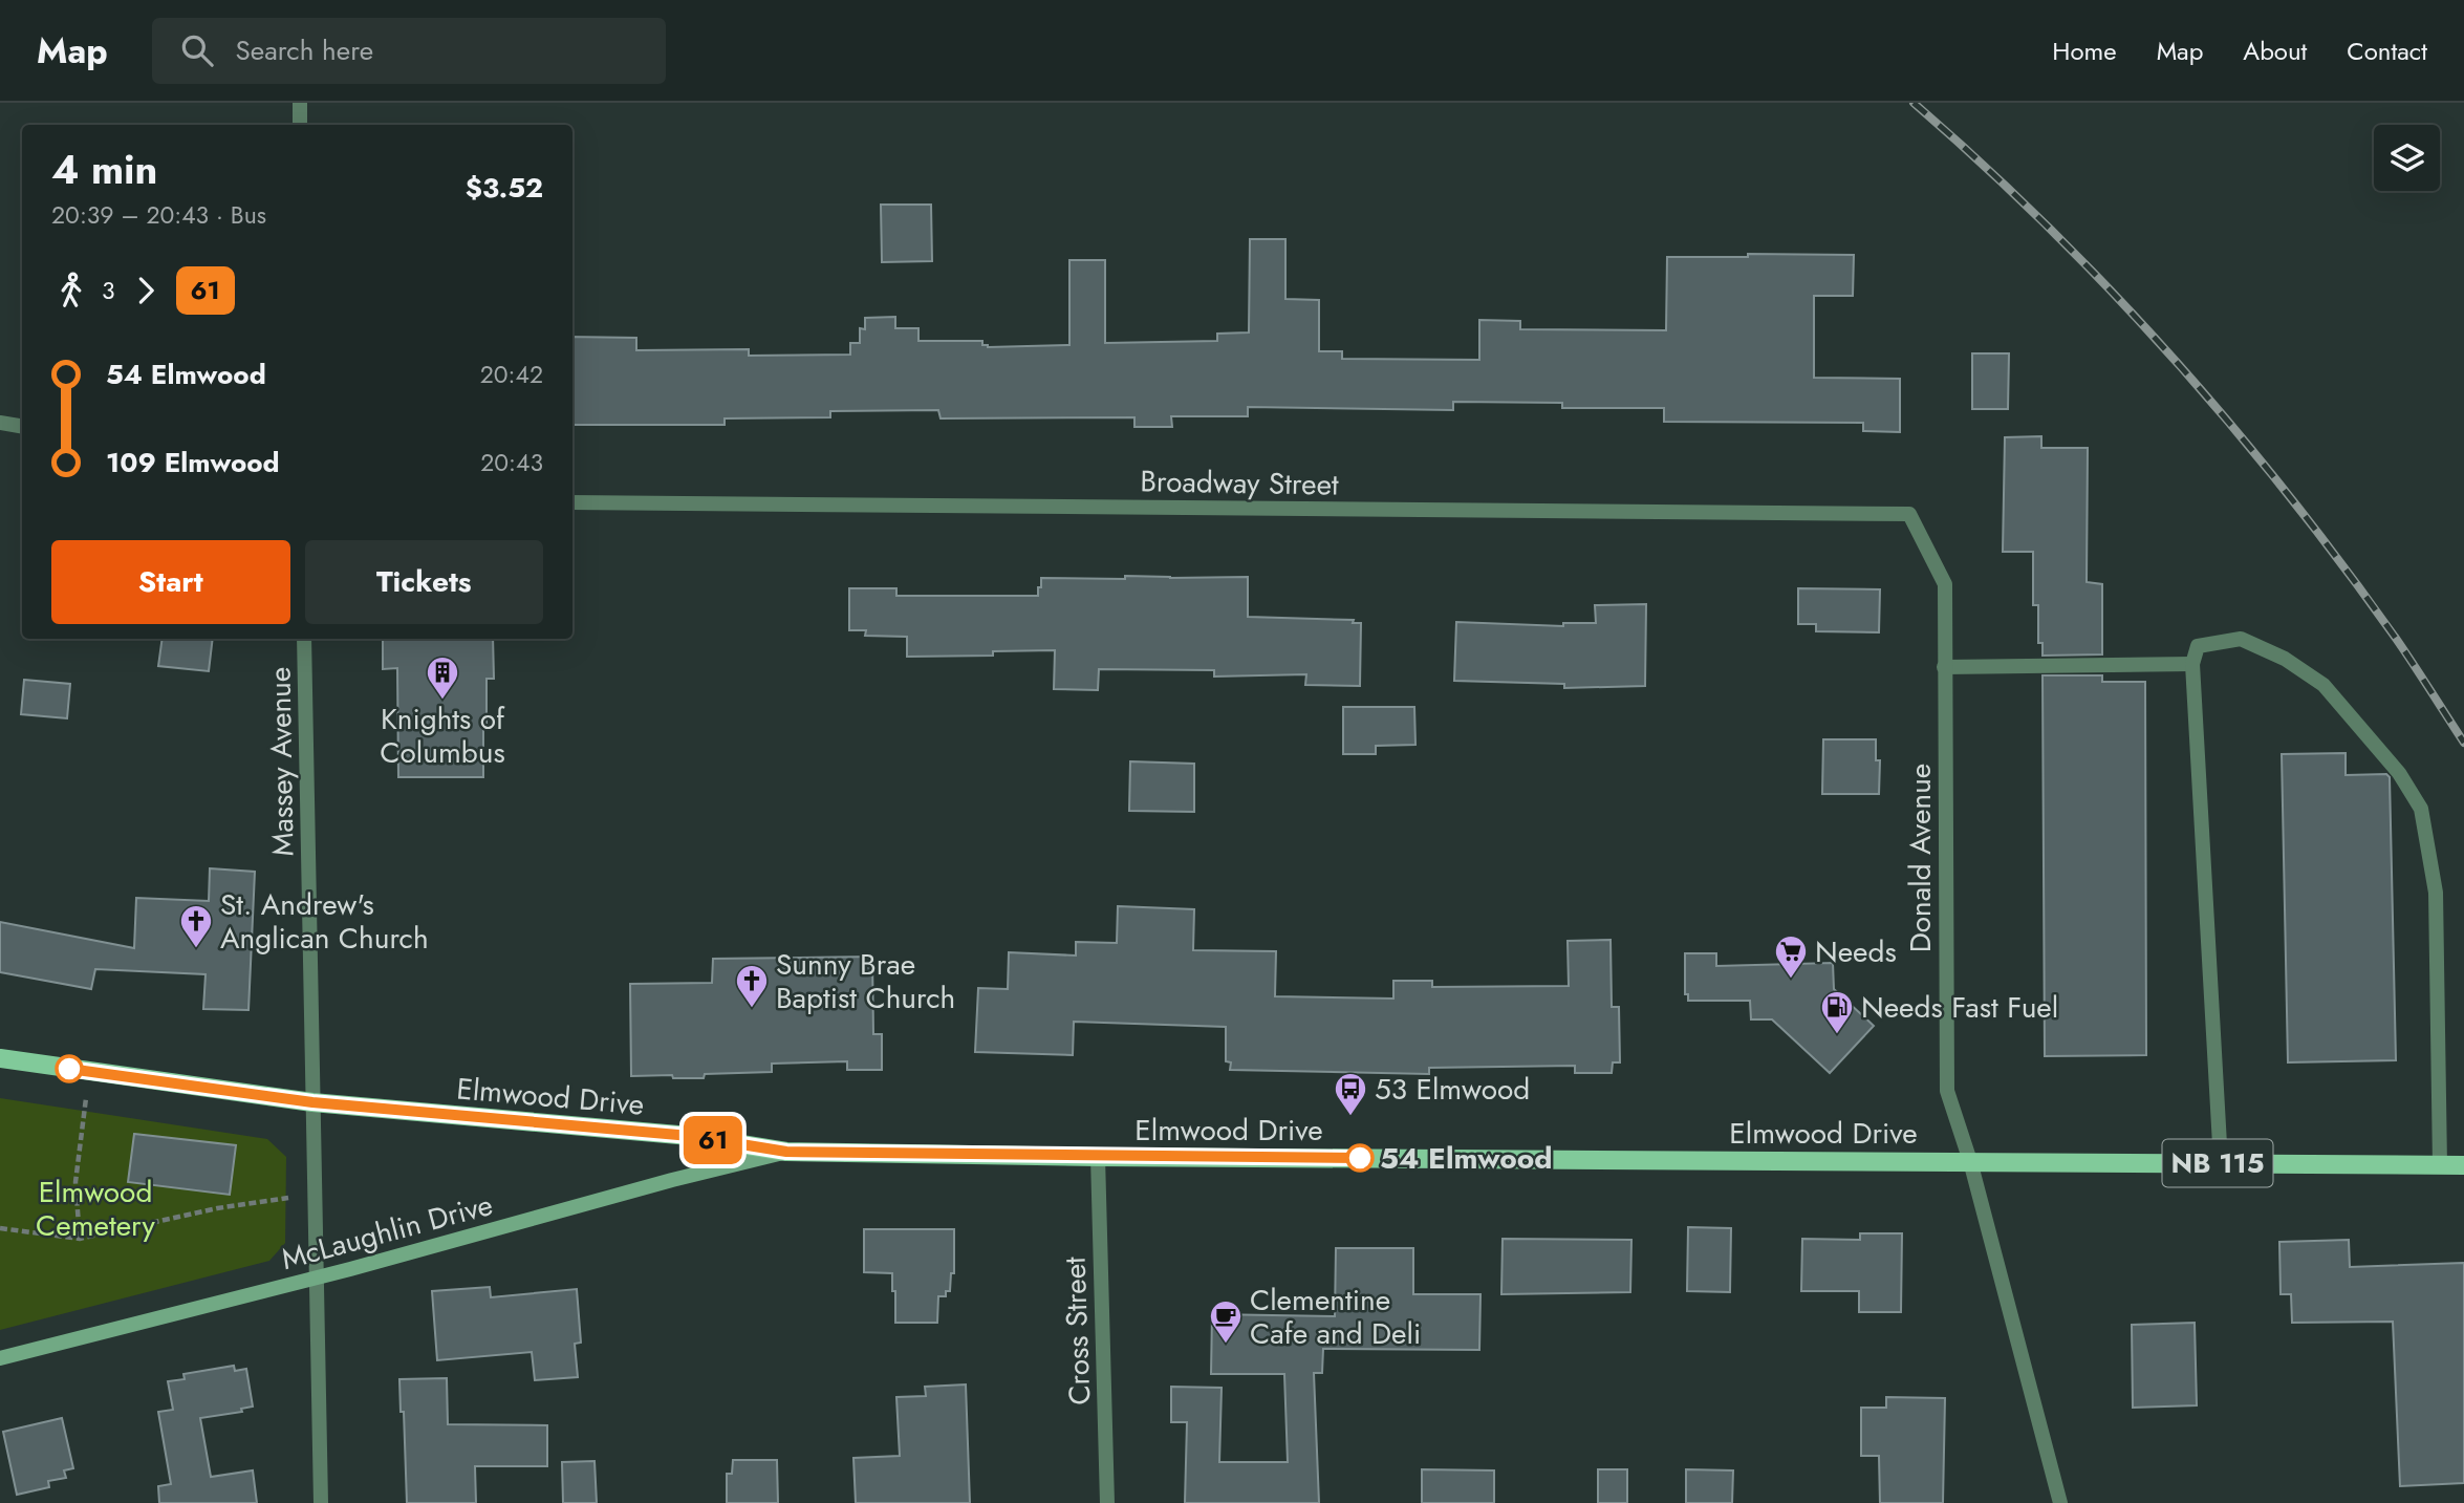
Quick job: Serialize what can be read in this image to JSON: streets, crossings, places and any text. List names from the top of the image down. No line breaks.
{"streets":{"main road":["Elmwood Drive","NB 115","McLaughlin Drive"],"street":["Broadway Street","Massey Avenue","Donald Avenue","Cross Street"]},"crossings":[["Broadway Street","Donald Avenue"],["Massey Avenue","Elmwood Drive"],["Massey Avenue","McLaughlin Drive"],["Donald Avenue","Elmwood Drive"],["Elmwood Drive","McLaughlin Drive"],["Elmwood Drive","Cross Street"]],"parks":["Elmwood Cemetery"],"places":{"building":["Knights of Columbus"],"church":["St. Andrew's Anglican Church","Sunny Brae Baptist Church"],"supermarket":["Needs"],"fuel station":["Needs Fast Fuel"],"bus stop":["53 Elmwood"],"other":["54 Elmwood"],"cafe":["Clementine Cafe and Deli"]},"lines":["bus line 61"],"page":{"header":"Map","search":"Search here","nav":["Home","Map","About","Contact"],"on_map":"61","heading":["4 min","20:39 – 20:43 · Bus","$3.52"],"legs":["3","61"],"list":[{"name":"54 Elmwood","value":"20:42"},{"name":"109 Elmwood","value":"20:43"}],"buttons":["Start","Tickets"]}}
